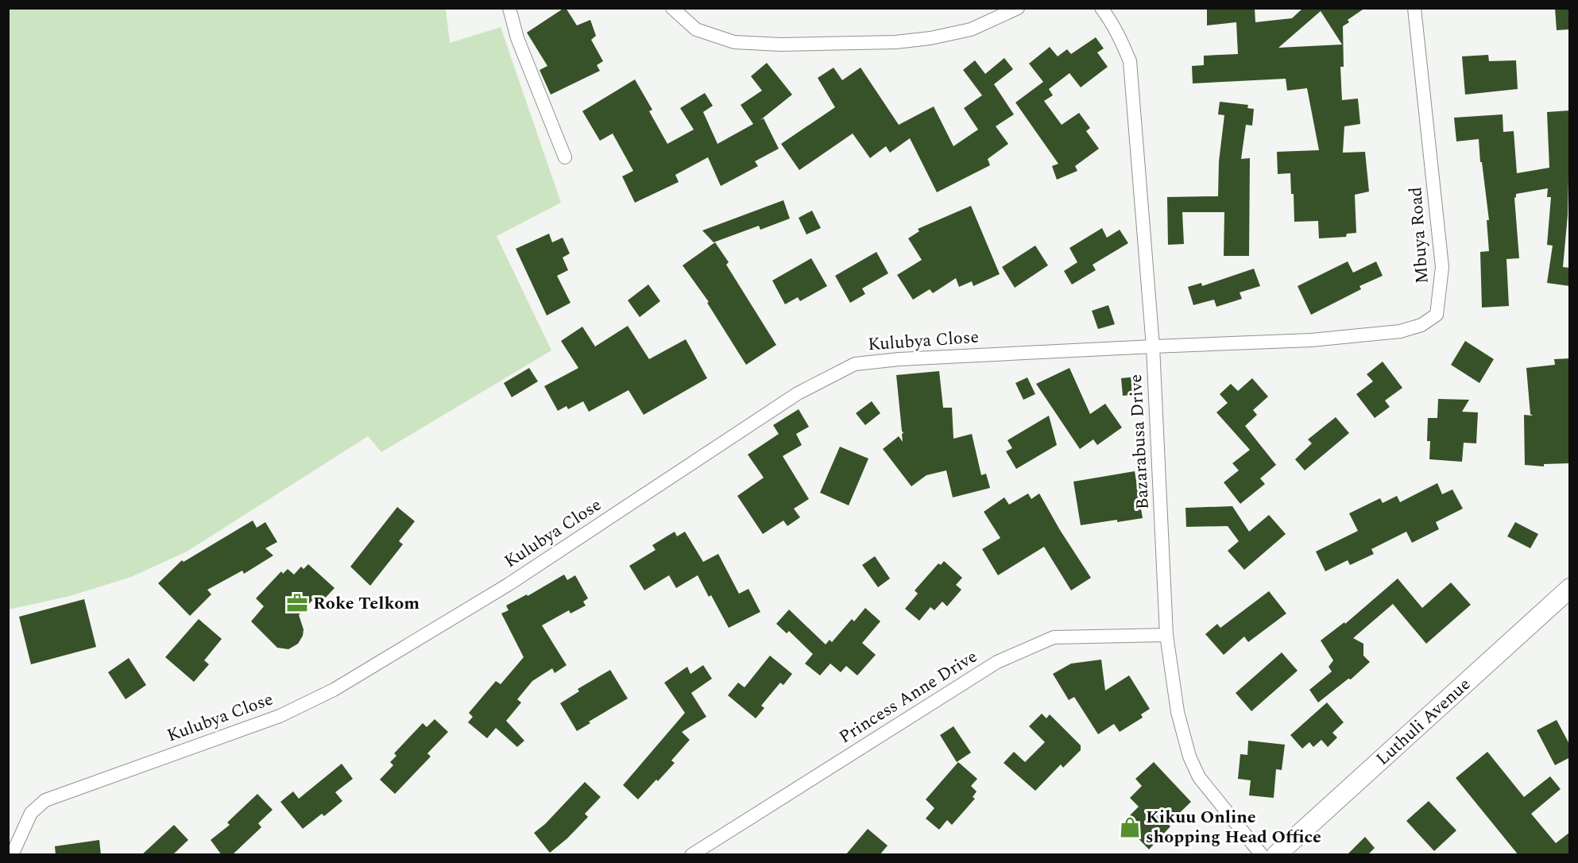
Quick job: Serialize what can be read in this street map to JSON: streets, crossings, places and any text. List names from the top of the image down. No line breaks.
{"streets":{"street":["Mbuya Road","Kulubya Close","Bazarabusa Drive","Princess Anne Drive","Luthuli Avenue"]},"crossings":[["Mbuya Road","Kulubya Close"],["Mbuya Road","Bazarabusa Drive"],["Kulubya Close","Bazarabusa Drive"],["Bazarabusa Drive","Princess Anne Drive"]],"places":{"office":["Roke Telkom"],"shop":["Kikuu Online shopping Head Office"]}}
